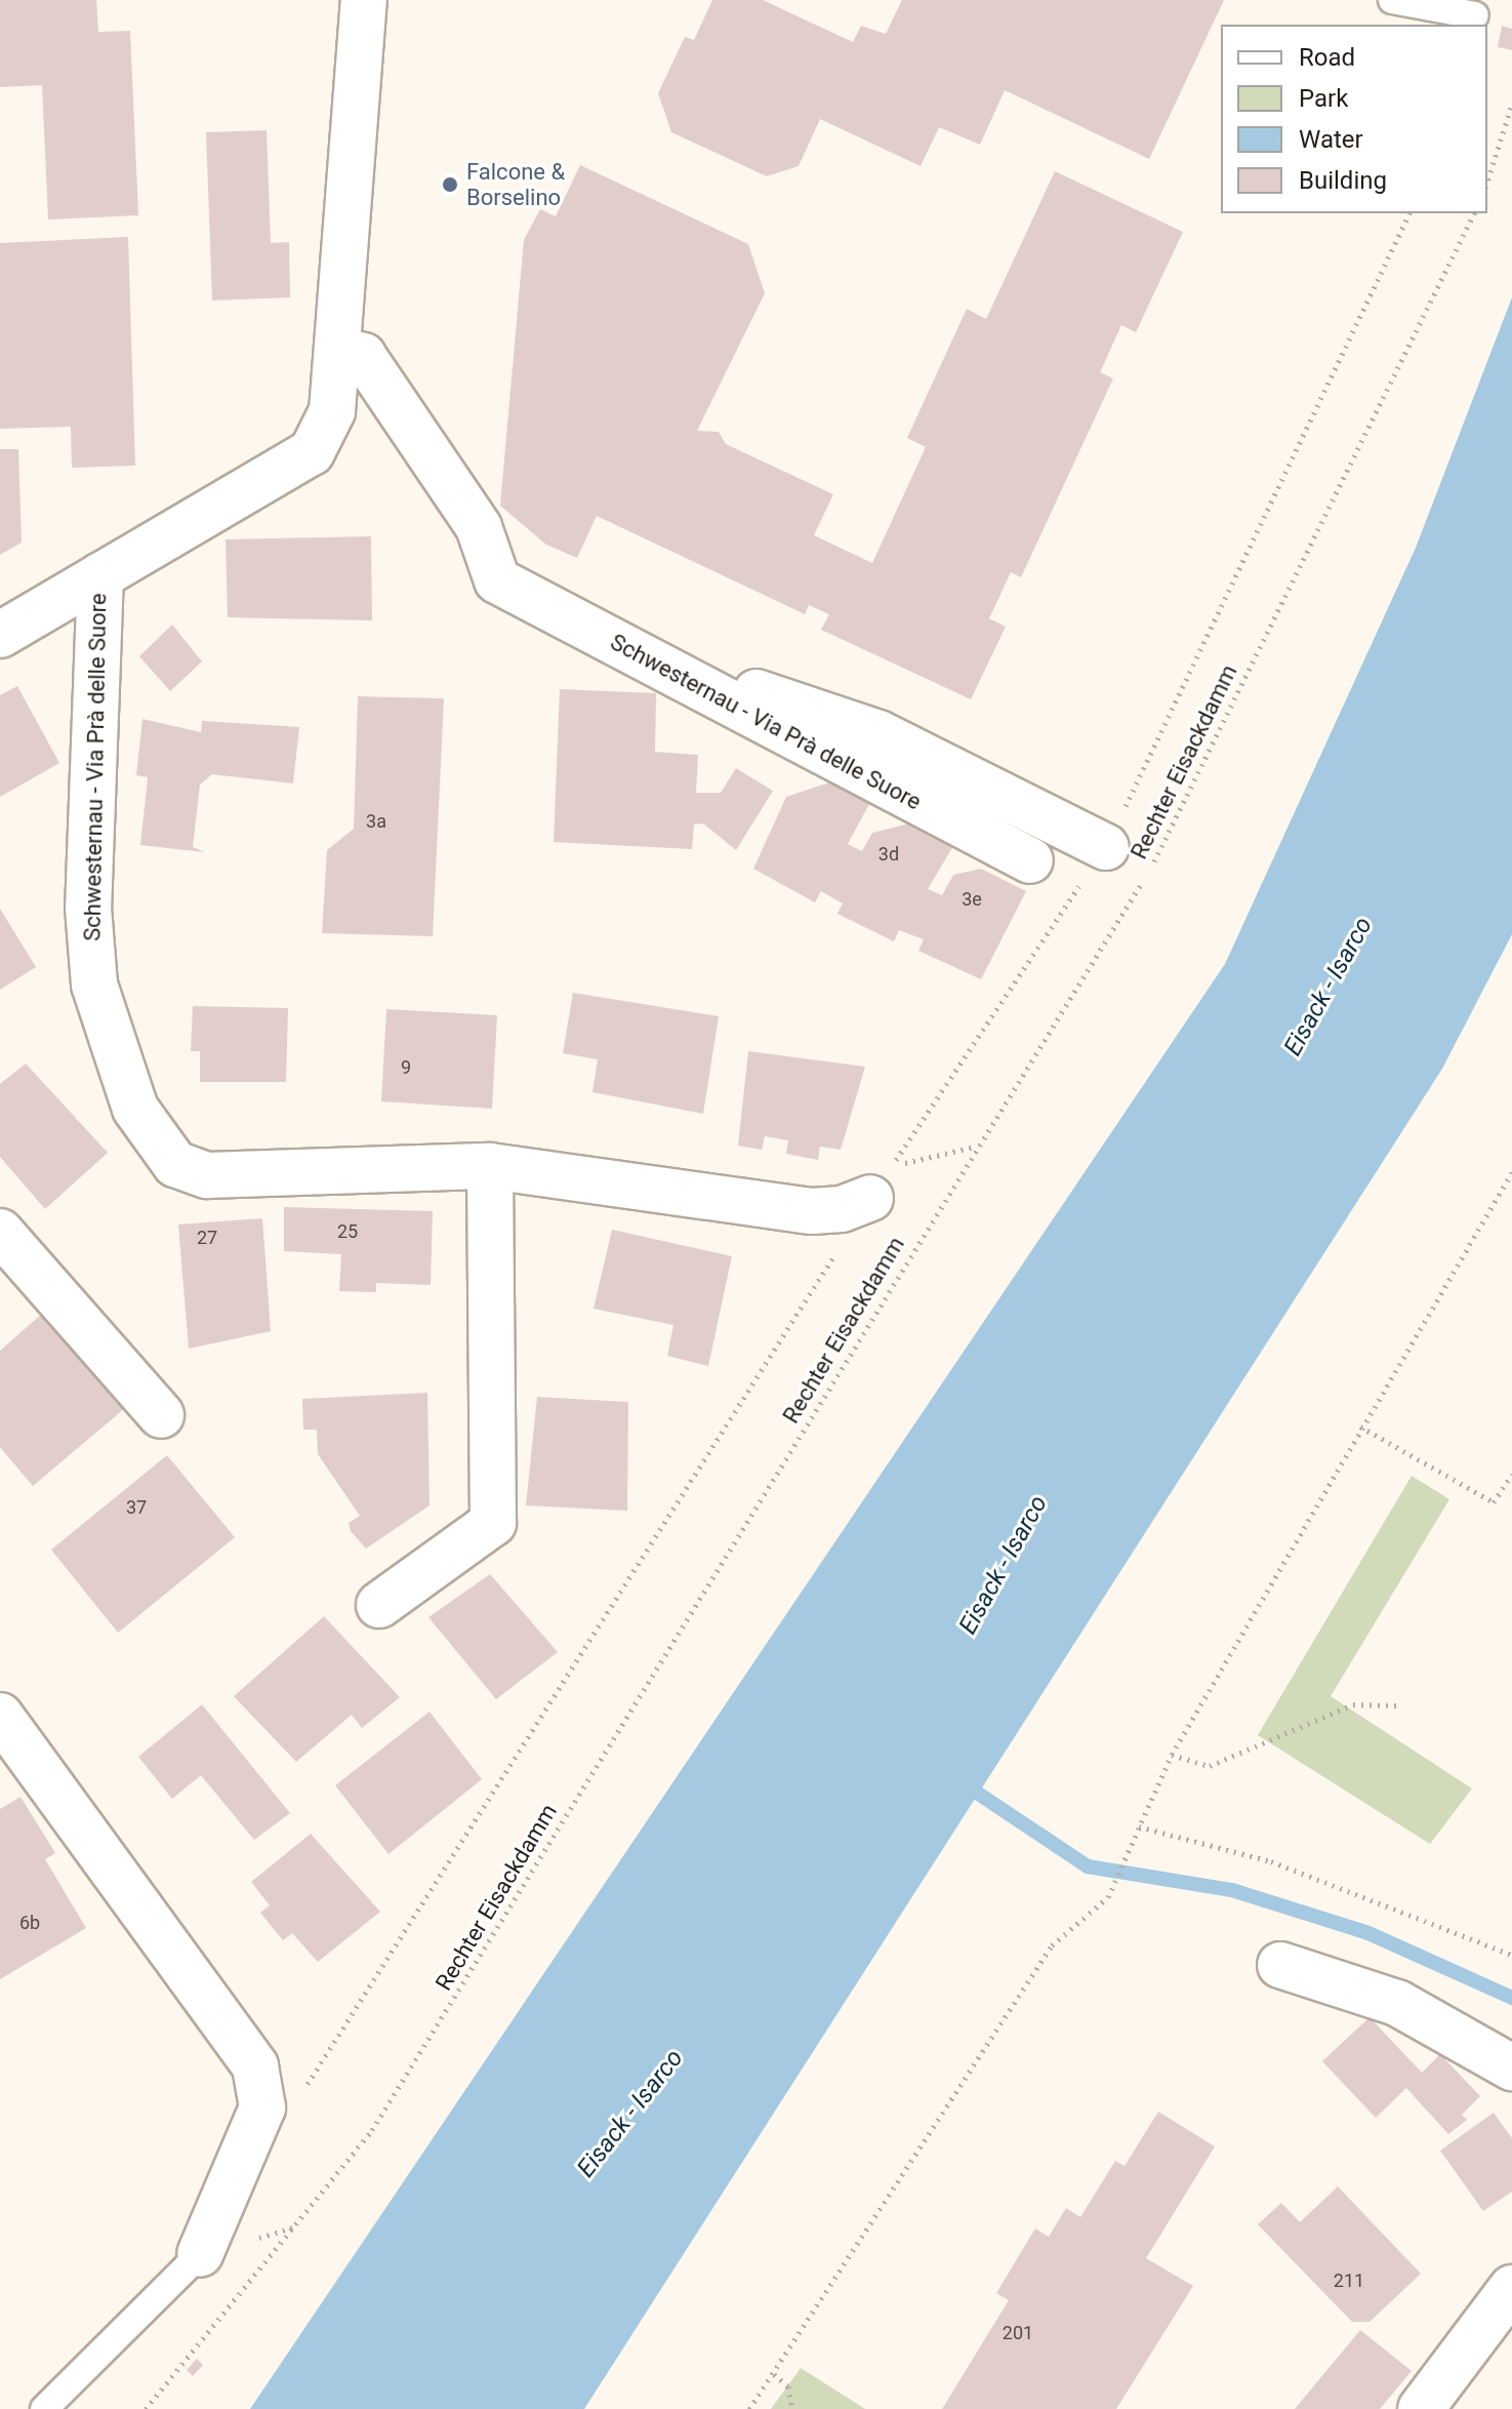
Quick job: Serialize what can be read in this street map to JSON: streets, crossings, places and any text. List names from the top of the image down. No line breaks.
{"streets":{"street":["Schwesternau - Via Prà delle Suore"],"path":["Rechter Eisackdamm"]},"water":["Eisack - Isarco"],"places":["Falcone & Borselino"],"house_numbers":["3a","3d","3e","9","25","27","37","6b","211","201"],"legend":["Road","Park","Water","Building"]}
